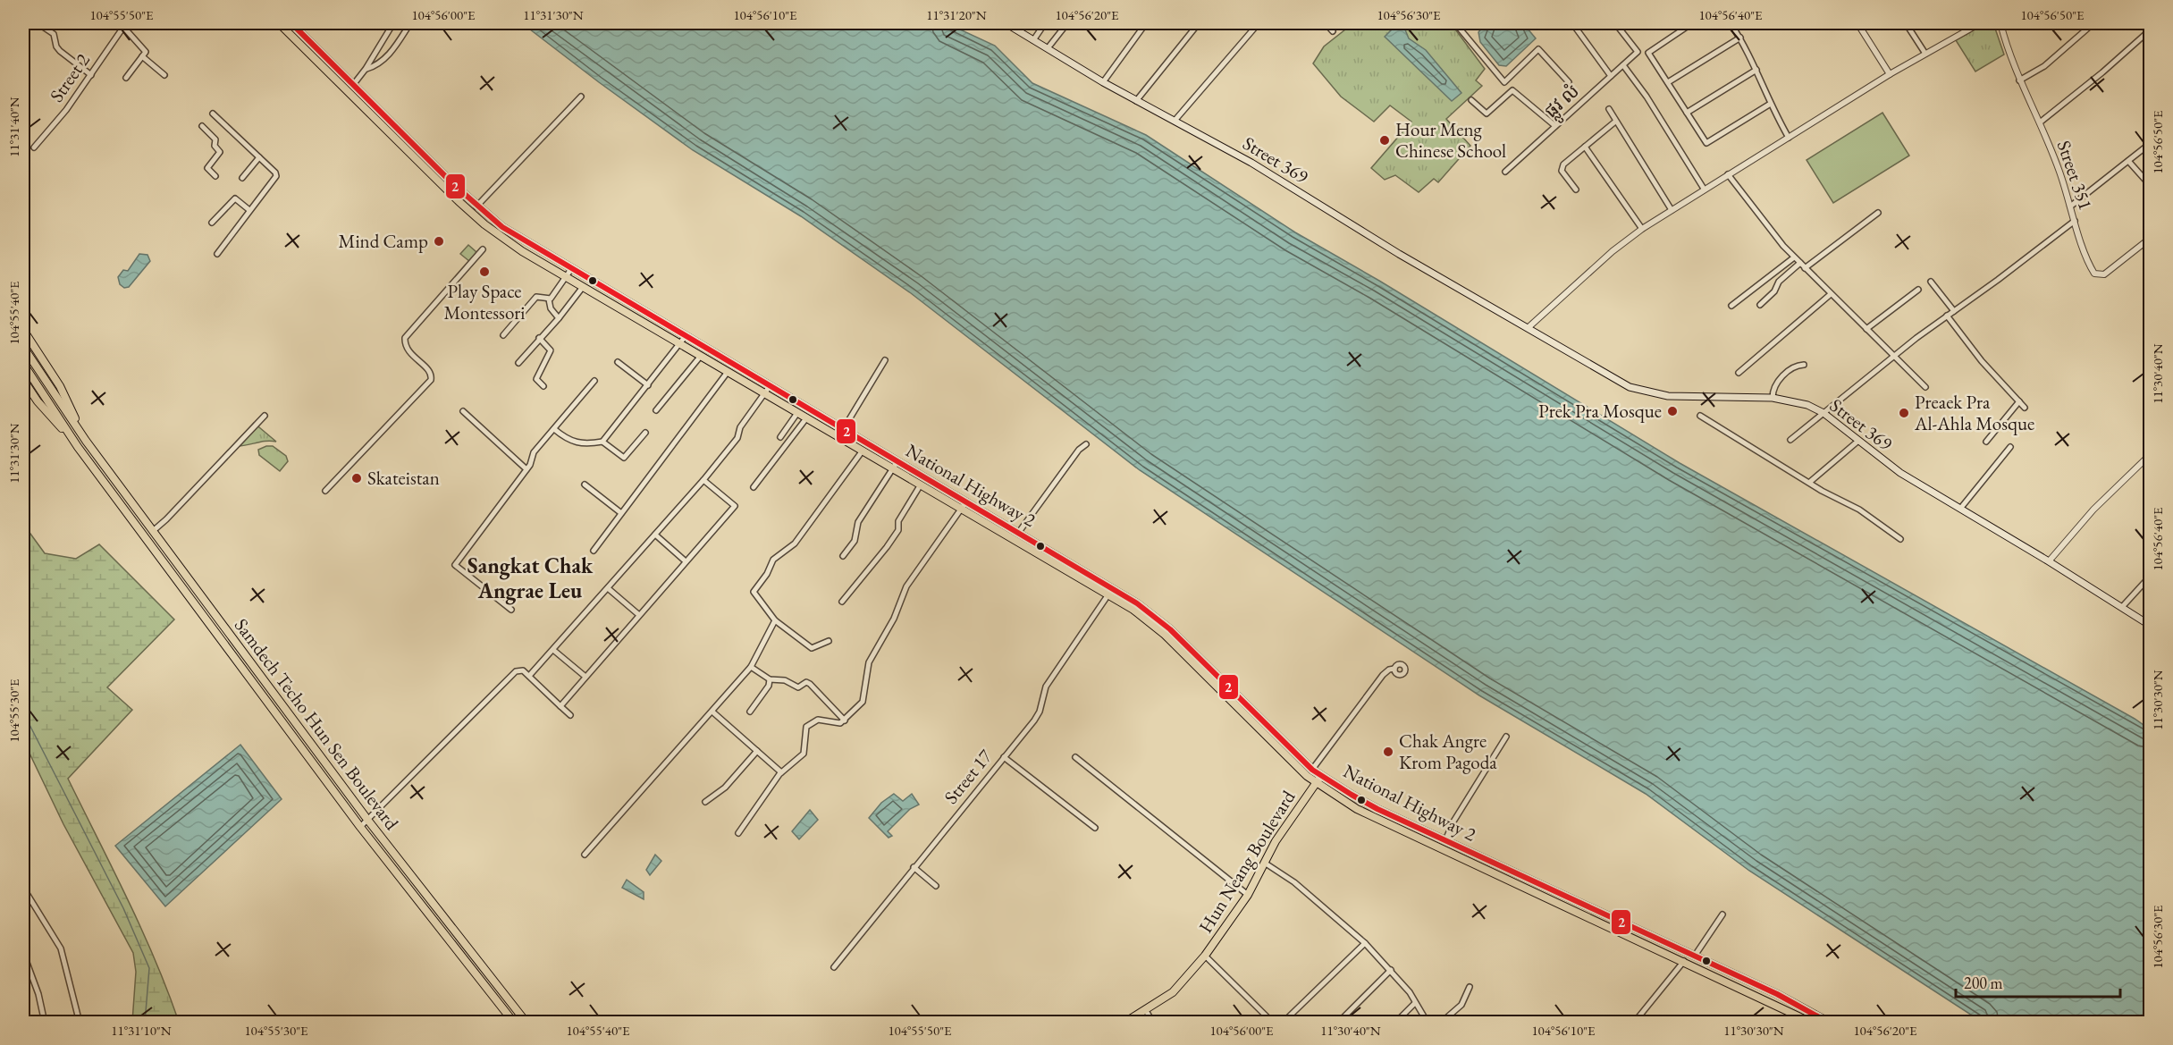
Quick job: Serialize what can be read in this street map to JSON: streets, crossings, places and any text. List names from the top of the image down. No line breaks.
{"streets":{"highway":["Samdech Techo Hun Sen Boulevard"],"main road":["Street 369","National Highway 2","Hun Neang Boulevard"],"street":["Street 2","ផ្លូវ លំ","Street 351","Street 17"]},"crossings":[["National Highway 2","Street 17"],["National Highway 2","Hun Neang Boulevard"]],"districts":["Sangkat Chak Angrae Leu"],"places":["Hour Meng Chinese School","Mind Camp","Play Space Montessori","Prek Pra Mosque","Preaek Pra Al-Ahla Mosque","Skateistan","Chak Angre Krom Pagoda"],"lines":["transit line 2"],"scale_bar":"200 m","coordinates":["104°55'50\"E","104°56'00\"E","11°31'30\"N","104°56'10\"E","11°31'20\"N","104°56'20\"E","104°56'30\"E","104°56'40\"E","104°56'50\"E","11°31'40\"N","104°55'40\"E","11°30'40\"N","11°30'30\"N","104°55'30\"E","11°31'10\"N"]}
